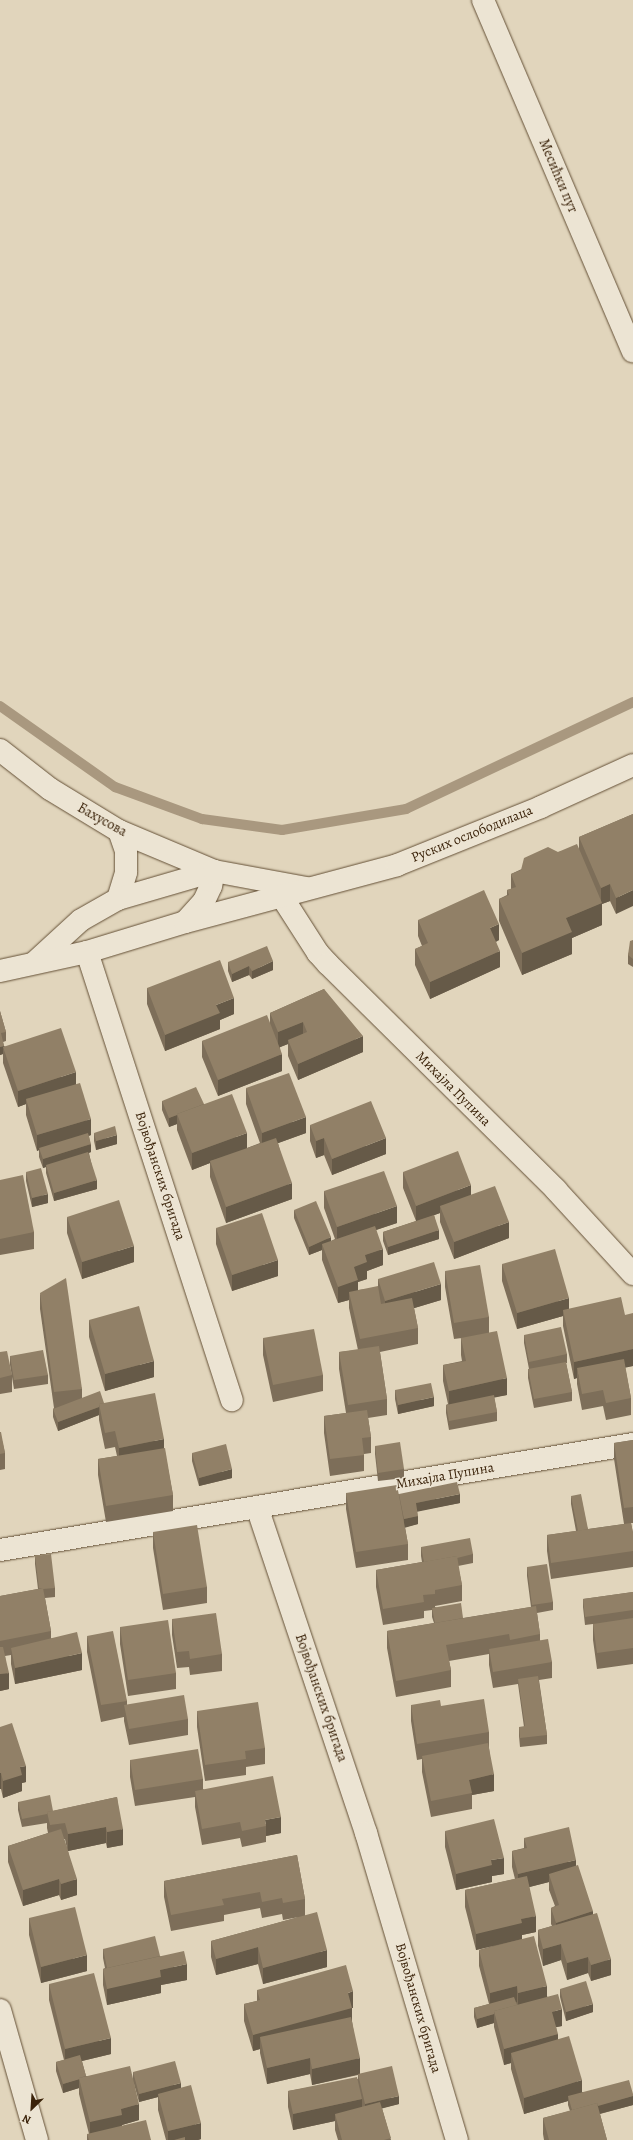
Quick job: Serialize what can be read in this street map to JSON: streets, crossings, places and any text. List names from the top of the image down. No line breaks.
{"streets":{"street":["Месићки пут","Бахусова","Руских ослободилаца","Михајла Пупина","Војвођанских бригада"]},"crossings":[["Бахусова","Руских ослободилаца"],["Руских ослободилаца","Михајла Пупина"],["Руских ослободилаца","Војвођанских бригада"],["Михајла Пупина","Војвођанских бригада"]],"north":"bottom left"}
